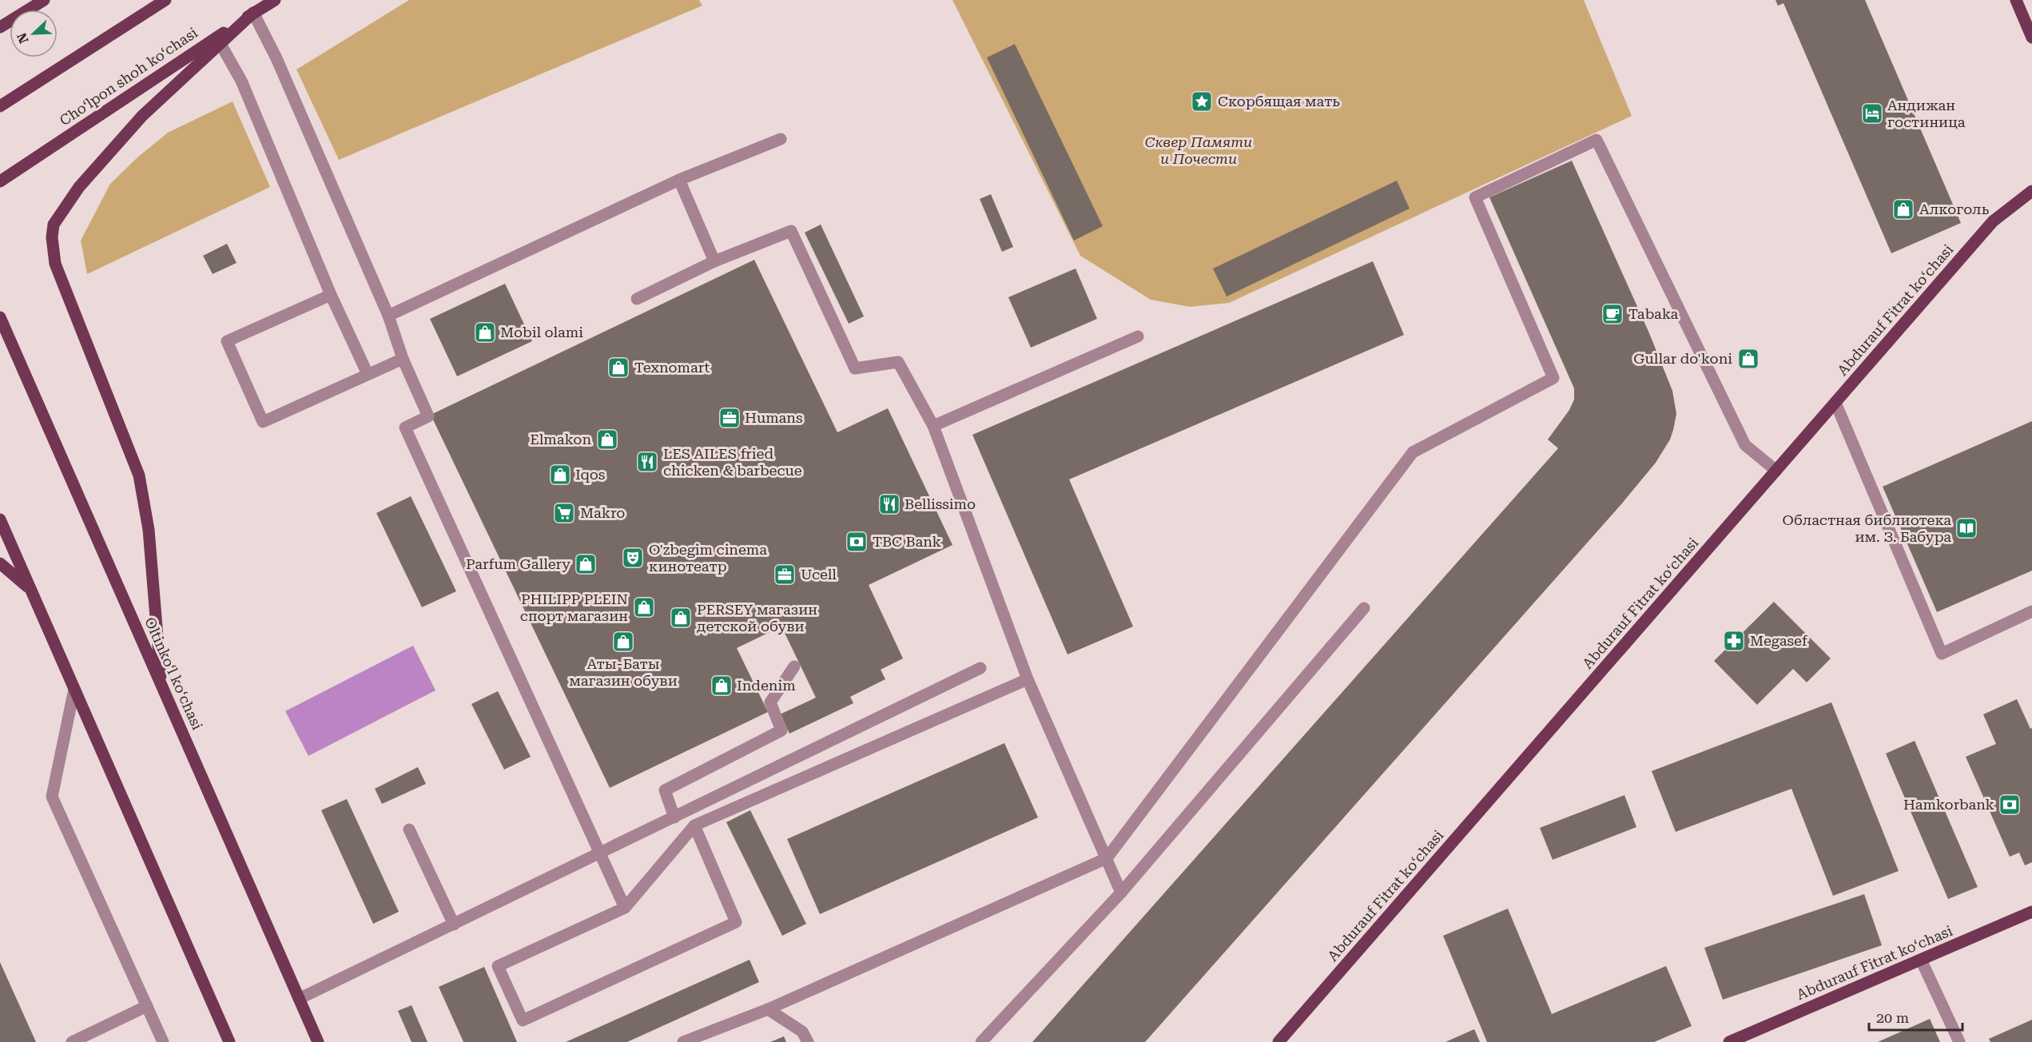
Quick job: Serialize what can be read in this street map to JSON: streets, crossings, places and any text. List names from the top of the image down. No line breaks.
{"streets":{"main road":["Choʻlpon shoh koʻchasi","Abdurauf Fitrat koʻchasi","Oltinkoʻl koʻchasi"]},"parks":["Сквер Памяти и Почести"],"places":{"place":["Скорбящая мать"],"hotel":["Андижан гостиница"],"shop":["Алкоголь","Mobil olami","Gullar do'koni","Texnomart","Elmakon","Iqos","Parfum Gallery","PHILIPP PLEIN спорт магазин","PERSEY магазин детской обуви","Аты-Баты магазин обуви","Indenim"],"cafe":["Tabaka"],"office":["Humans","Ucell"],"restaurant":["LES AILES fried chicken & barbecue","Bellissimo"],"supermarket":["Makro"],"library":["Областная библиотека им. З. Бабура"],"bank":["TBC Bank","Hamkorbank"],"theatre":["O'zbegim cinema кинотеатр"],"pharmacy":["Megasef"]},"scale_bar":"20 m","north":"bottom left"}
